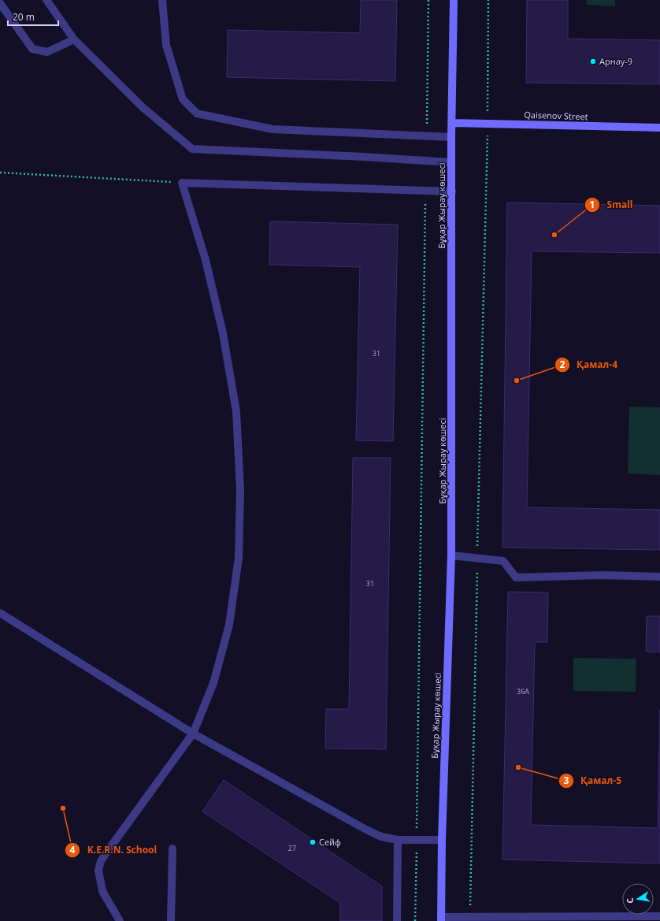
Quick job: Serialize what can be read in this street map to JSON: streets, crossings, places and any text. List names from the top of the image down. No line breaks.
{"streets":{"street":["Qaisenov Street","Бұқар Жырау көшесі"]},"crossings":[["Qaisenov Street","Бұқар Жырау көшесі"]],"places":["Арнау-9","Small","Қамал-4","Қамал-5","K.E.R.N. School","Сейф"],"house_numbers":["31","31","36А","27"],"scale_bar":"20 m","north":"left"}
